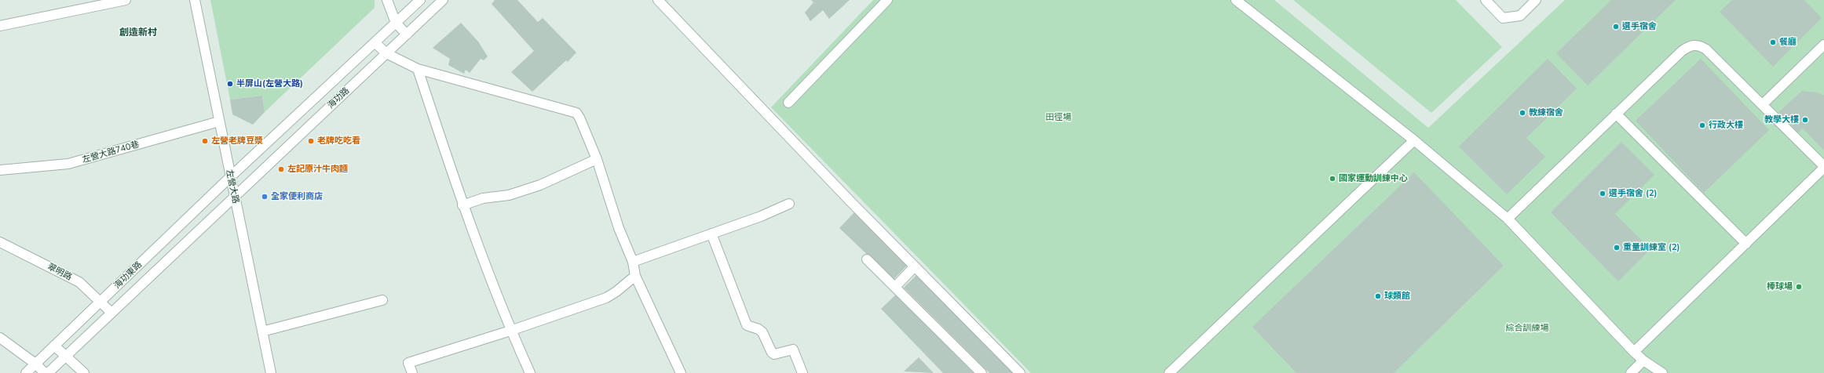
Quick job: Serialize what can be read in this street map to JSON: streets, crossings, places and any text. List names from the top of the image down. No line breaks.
{"streets":{"street":["海功路","左營大路740巷","左營大路","翠明路","海功東路"]},"crossings":[["海功路","左營大路"],["海功路","海功東路"],["左營大路740巷","左營大路"],["左營大路","海功東路"],["翠明路","海功東路"]],"districts":["創造新村"],"parks":["田徑場","綜合訓練場"],"places":["選手宿舍","餐廳","半屏山(左營大路)","教練宿舍","教學大樓","行政大樓","左營老牌豆漿","老牌吃吃看","左記原汁牛肉麵","國家運動訓練中心","選手宿舍 (2)","全家便利商店","重量訓練室 (2)","棒球場","球類館"]}
